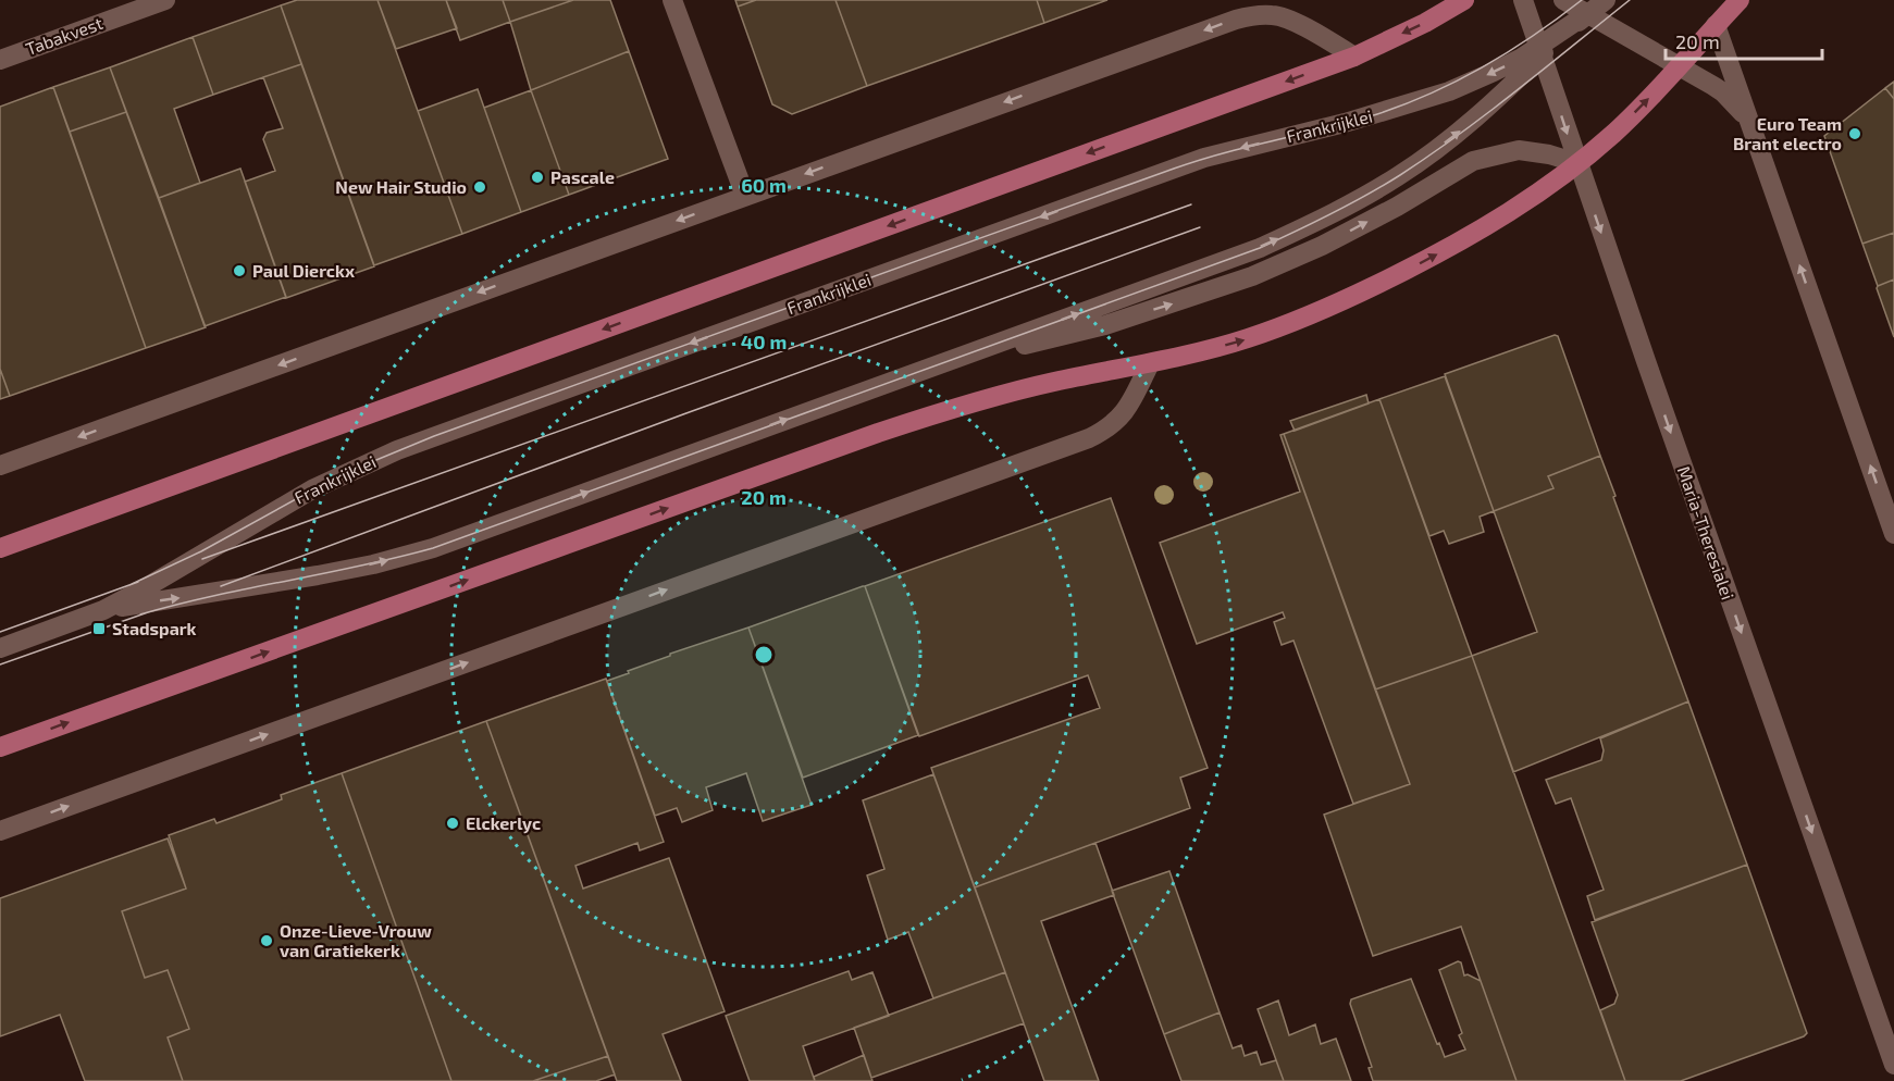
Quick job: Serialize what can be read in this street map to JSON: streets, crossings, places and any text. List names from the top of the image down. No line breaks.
{"streets":{"street":["Tabakvest","Frankrijklei","Maria-Theresialei"]},"crossings":[["Frankrijklei","Maria-Theresialei"]],"one_way":["Maria-Theresialei"],"places":{"other":["Euro Team Brant electro","Pascale","New Hair Studio","Paul Dierckx","Elckerlyc","Onze-Lieve-Vrouw van Gratiekerk"],"transit":["Stadspark"]},"scale_bar":"20 m","rings":["60 m","40 m","20 m"]}
